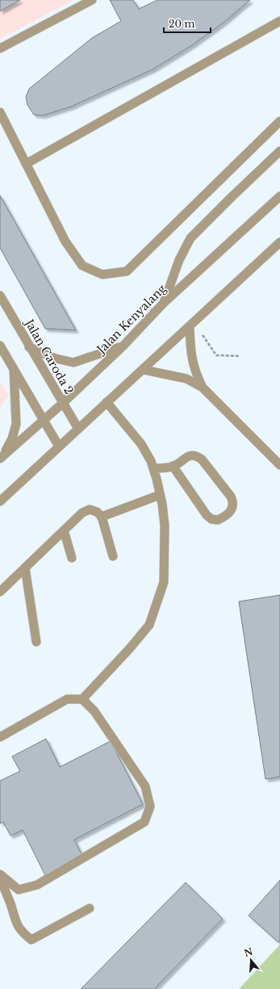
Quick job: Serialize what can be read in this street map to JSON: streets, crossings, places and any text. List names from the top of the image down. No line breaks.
{"streets":{"street":["Jalan Kenyalang","Jalan Garoda 2"]},"crossings":[["Jalan Kenyalang","Jalan Garoda 2"]],"scale_bar":"20 m","north":"top"}
